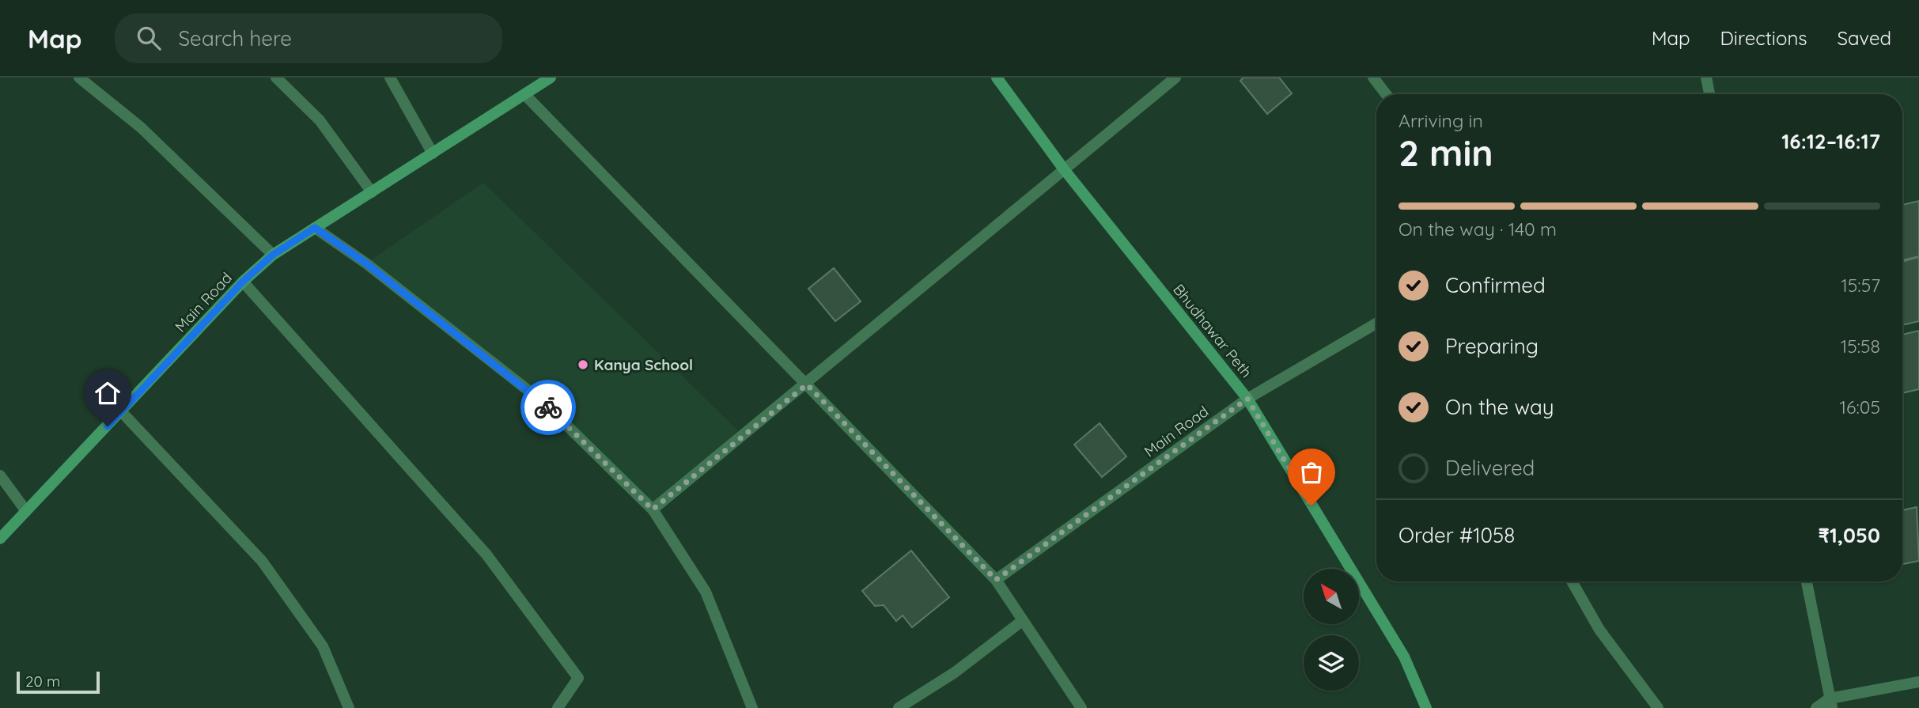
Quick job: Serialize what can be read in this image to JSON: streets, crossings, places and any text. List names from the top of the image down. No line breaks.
{"streets":{"street":["Main Road","Bhudhawar Peth"]},"crossings":[["Main Road","Bhudhawar Peth"]],"places":["Kanya School"],"scale_bar":"20 m","north":"top left","page":{"header":"Map","search":"Search here","nav":["Map","Directions","Saved"],"heading":["2 min","Arriving in","16:12–16:17"],"panel":["Order #1058","₹1,050"],"bar":"On the way · 140 m","list":[["Confirmed","15:57"],["Preparing","15:58"],["On the way","16:05"],"Delivered"],"scale":"20 m"}}
